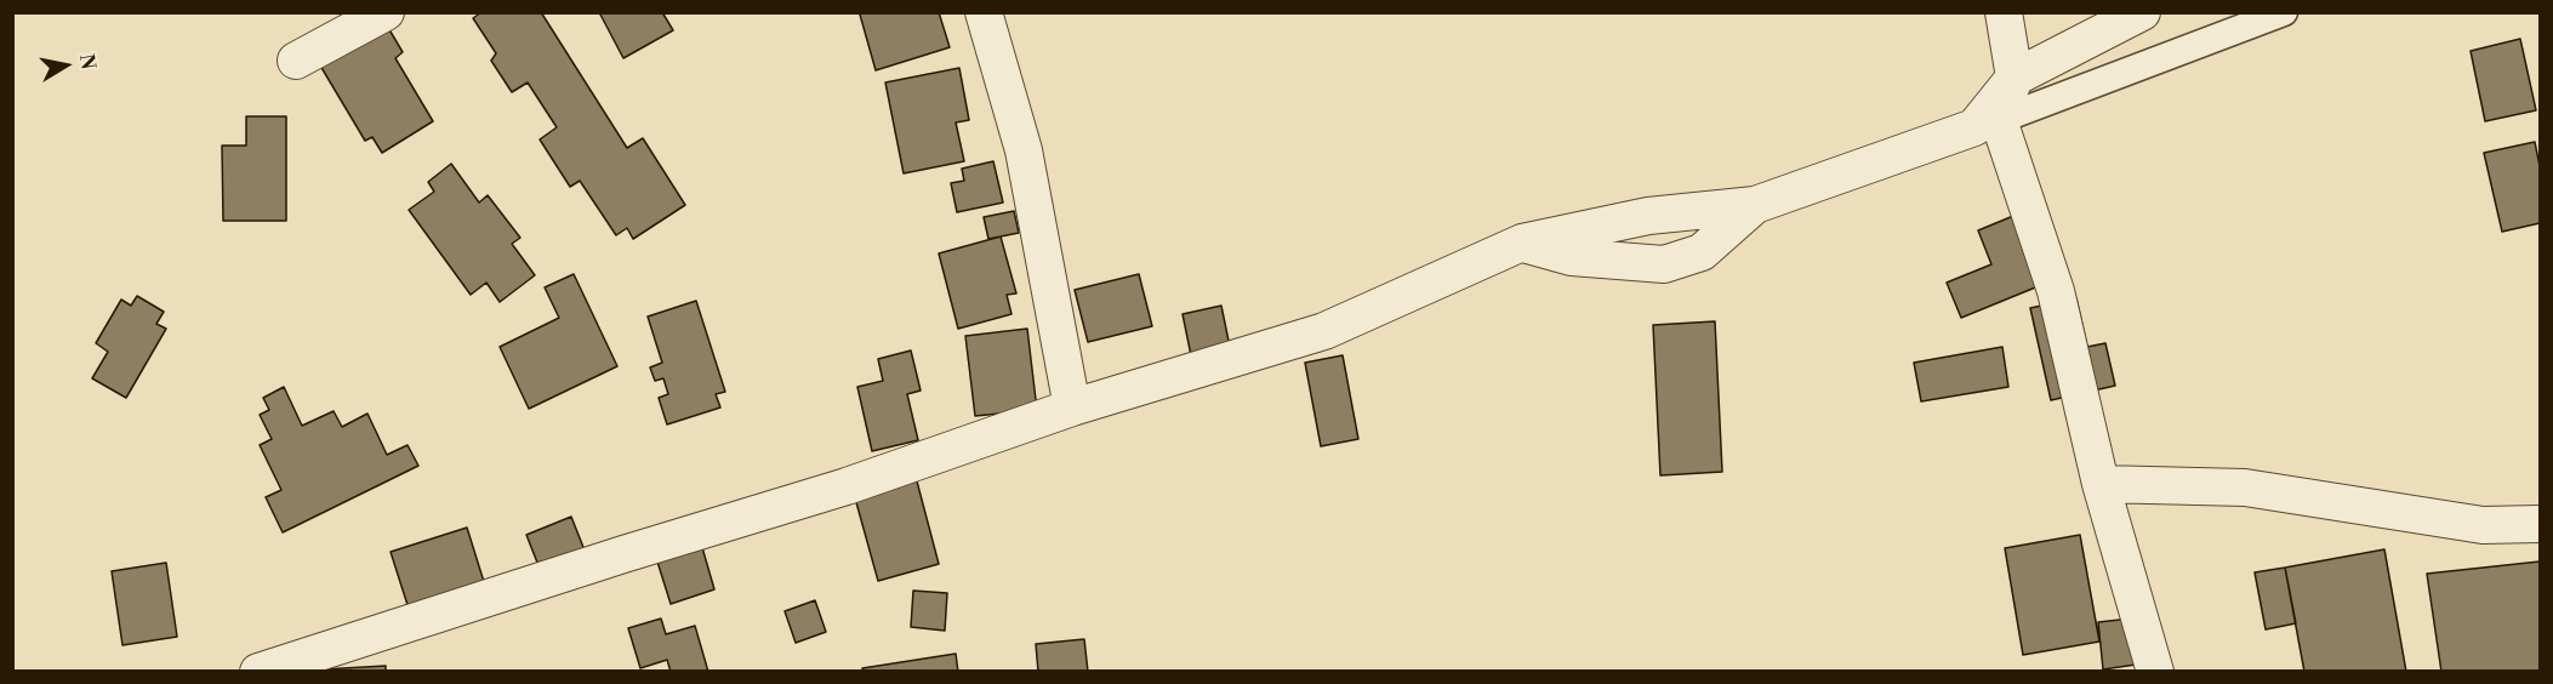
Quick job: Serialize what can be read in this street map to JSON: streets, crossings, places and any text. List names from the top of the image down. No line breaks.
{"north":"right"}
